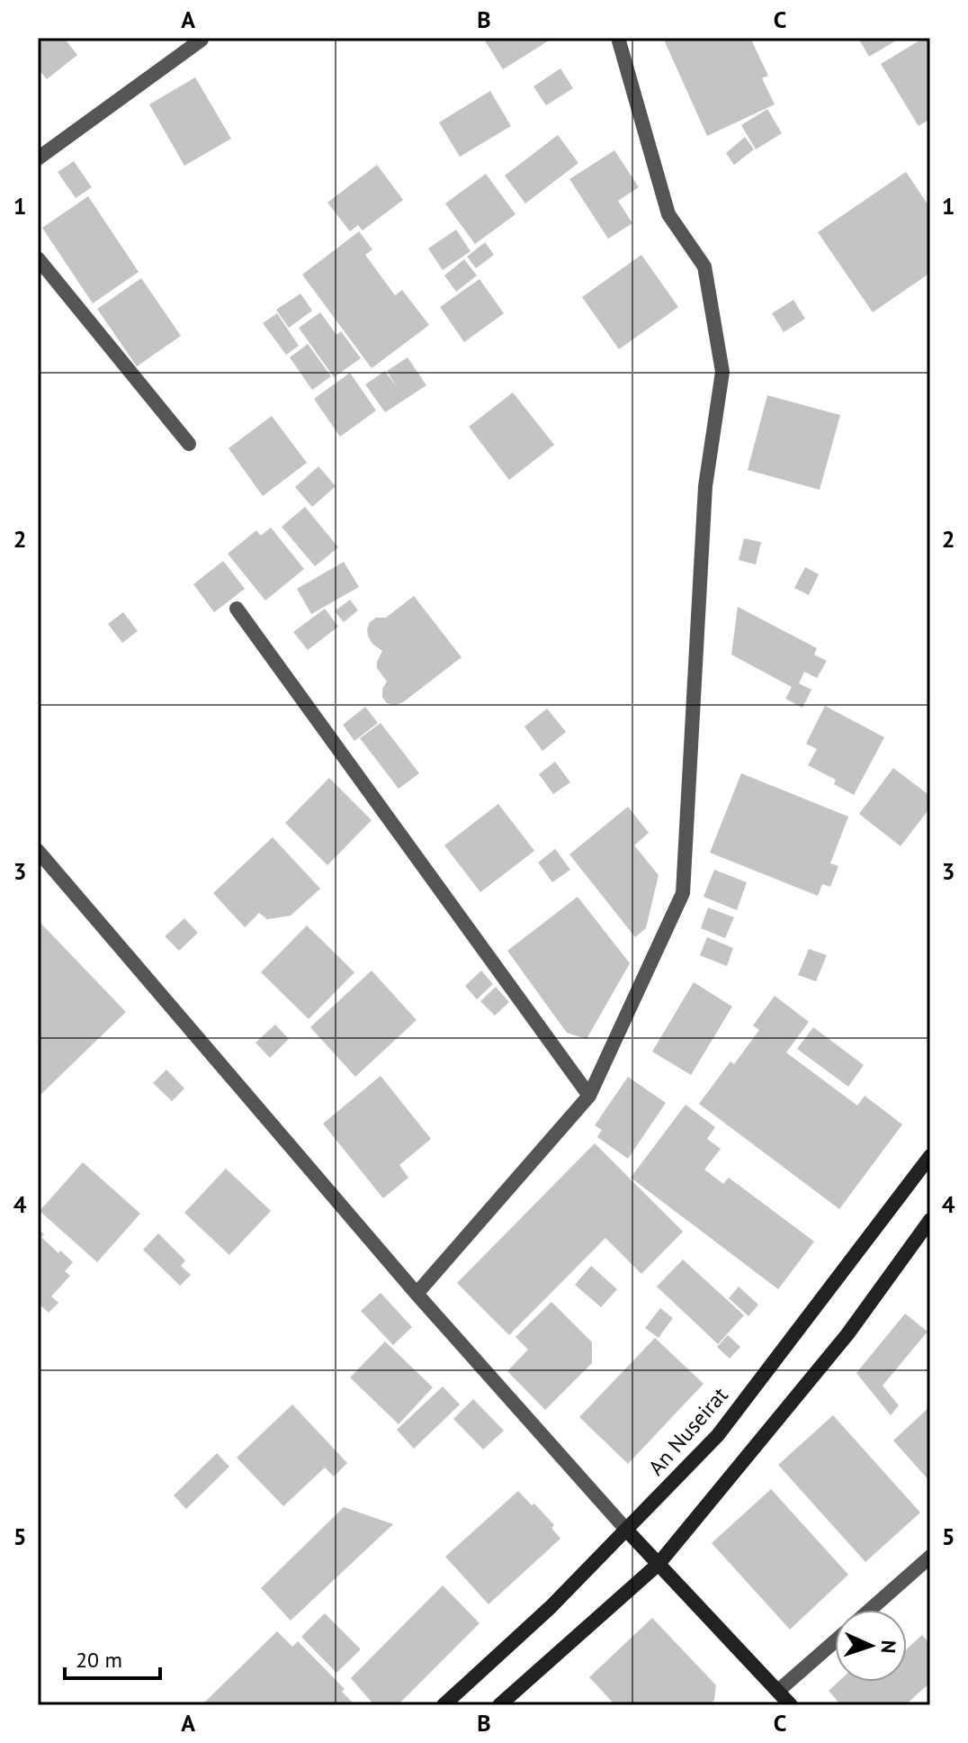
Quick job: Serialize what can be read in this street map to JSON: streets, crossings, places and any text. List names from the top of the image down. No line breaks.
{"streets":{"main road":["An Nuseirat"]},"scale_bar":"20 m","north":"right","grid":{"columns":["A","B","C"],"rows":["1","2","3","4","5"]}}
